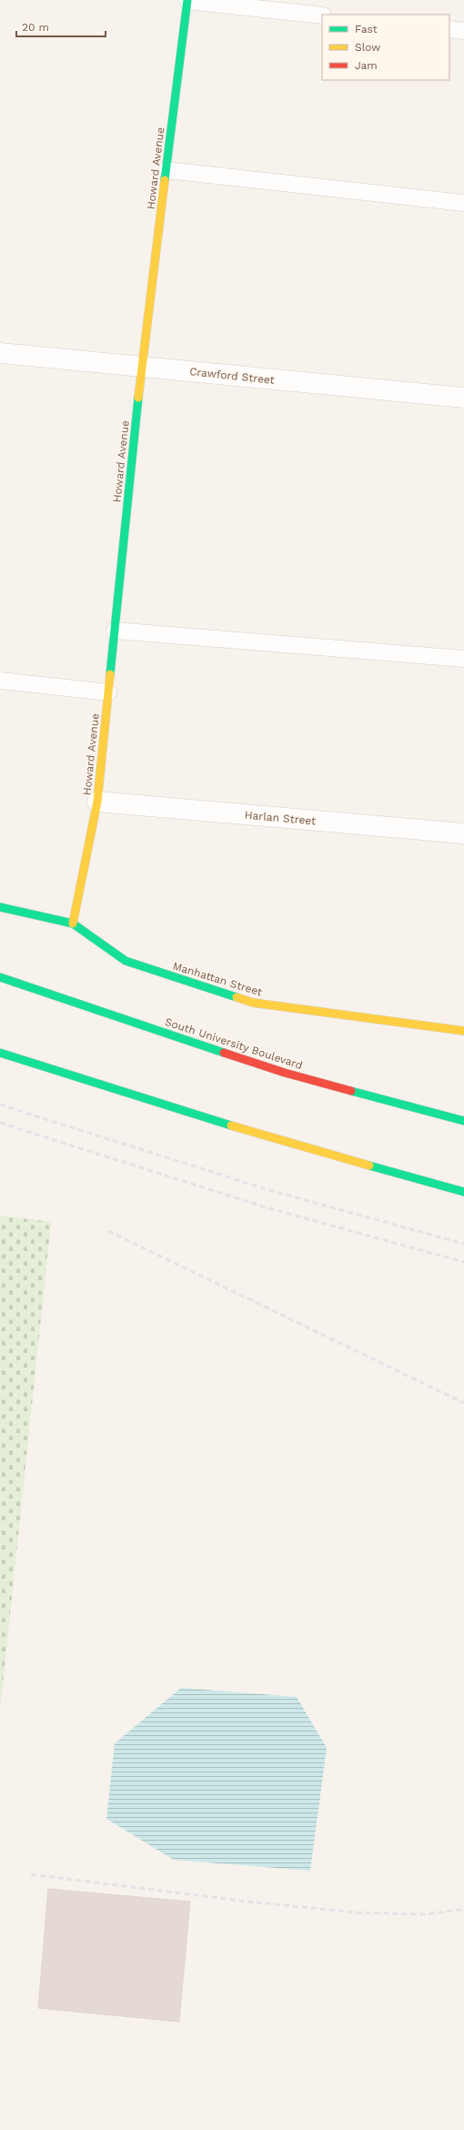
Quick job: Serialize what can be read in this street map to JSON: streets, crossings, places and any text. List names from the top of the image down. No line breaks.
{"streets":{"street":["Howard Avenue","Crawford Street","Harlan Street","Manhattan Street","South University Boulevard"]},"crossings":[["Howard Avenue","Crawford Street"],["Howard Avenue","Harlan Street"],["Howard Avenue","Manhattan Street"]],"legend":["Fast","Slow","Jam"],"scale_bar":"20 m"}
